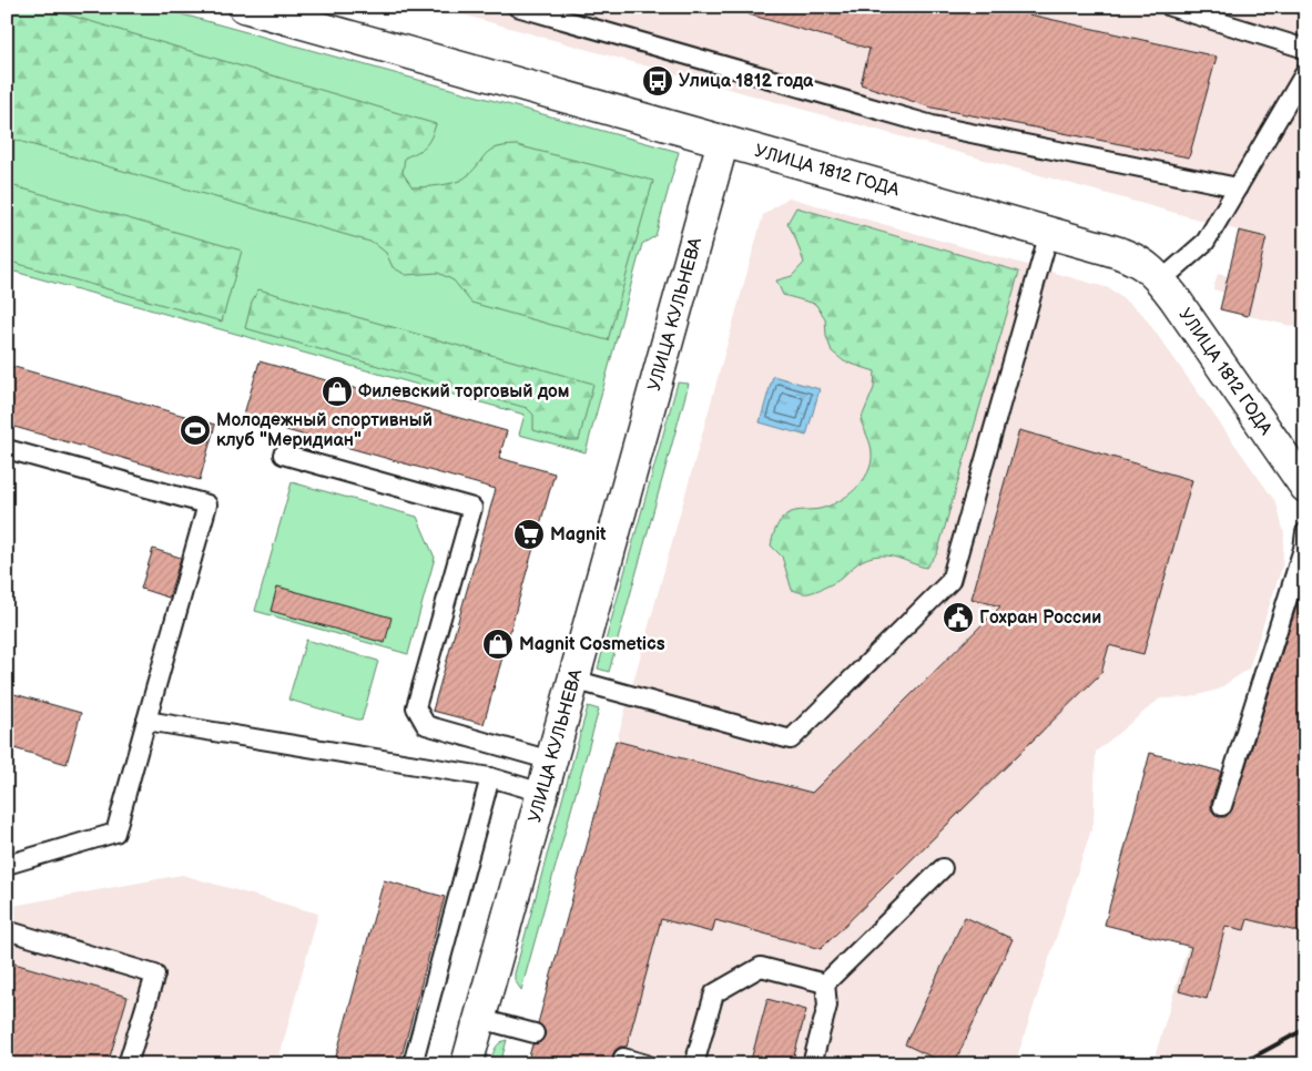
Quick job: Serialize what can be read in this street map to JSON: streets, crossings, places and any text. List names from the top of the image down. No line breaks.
{"streets":{"street":["УЛИЦА 1812 ГОДА","УЛИЦА КУЛЬНЕВА"]},"crossings":[["УЛИЦА 1812 ГОДА","УЛИЦА КУЛЬНЕВА"]],"places":{"bus stop":["Улица 1812 года"],"shop":["Филевский торговый дом","Magnit Cosmetics"],"sports":["Молодежный спортивный клуб \"Меридиан\""],"supermarket":["Magnit"],"public building":["Гохран России"]}}
